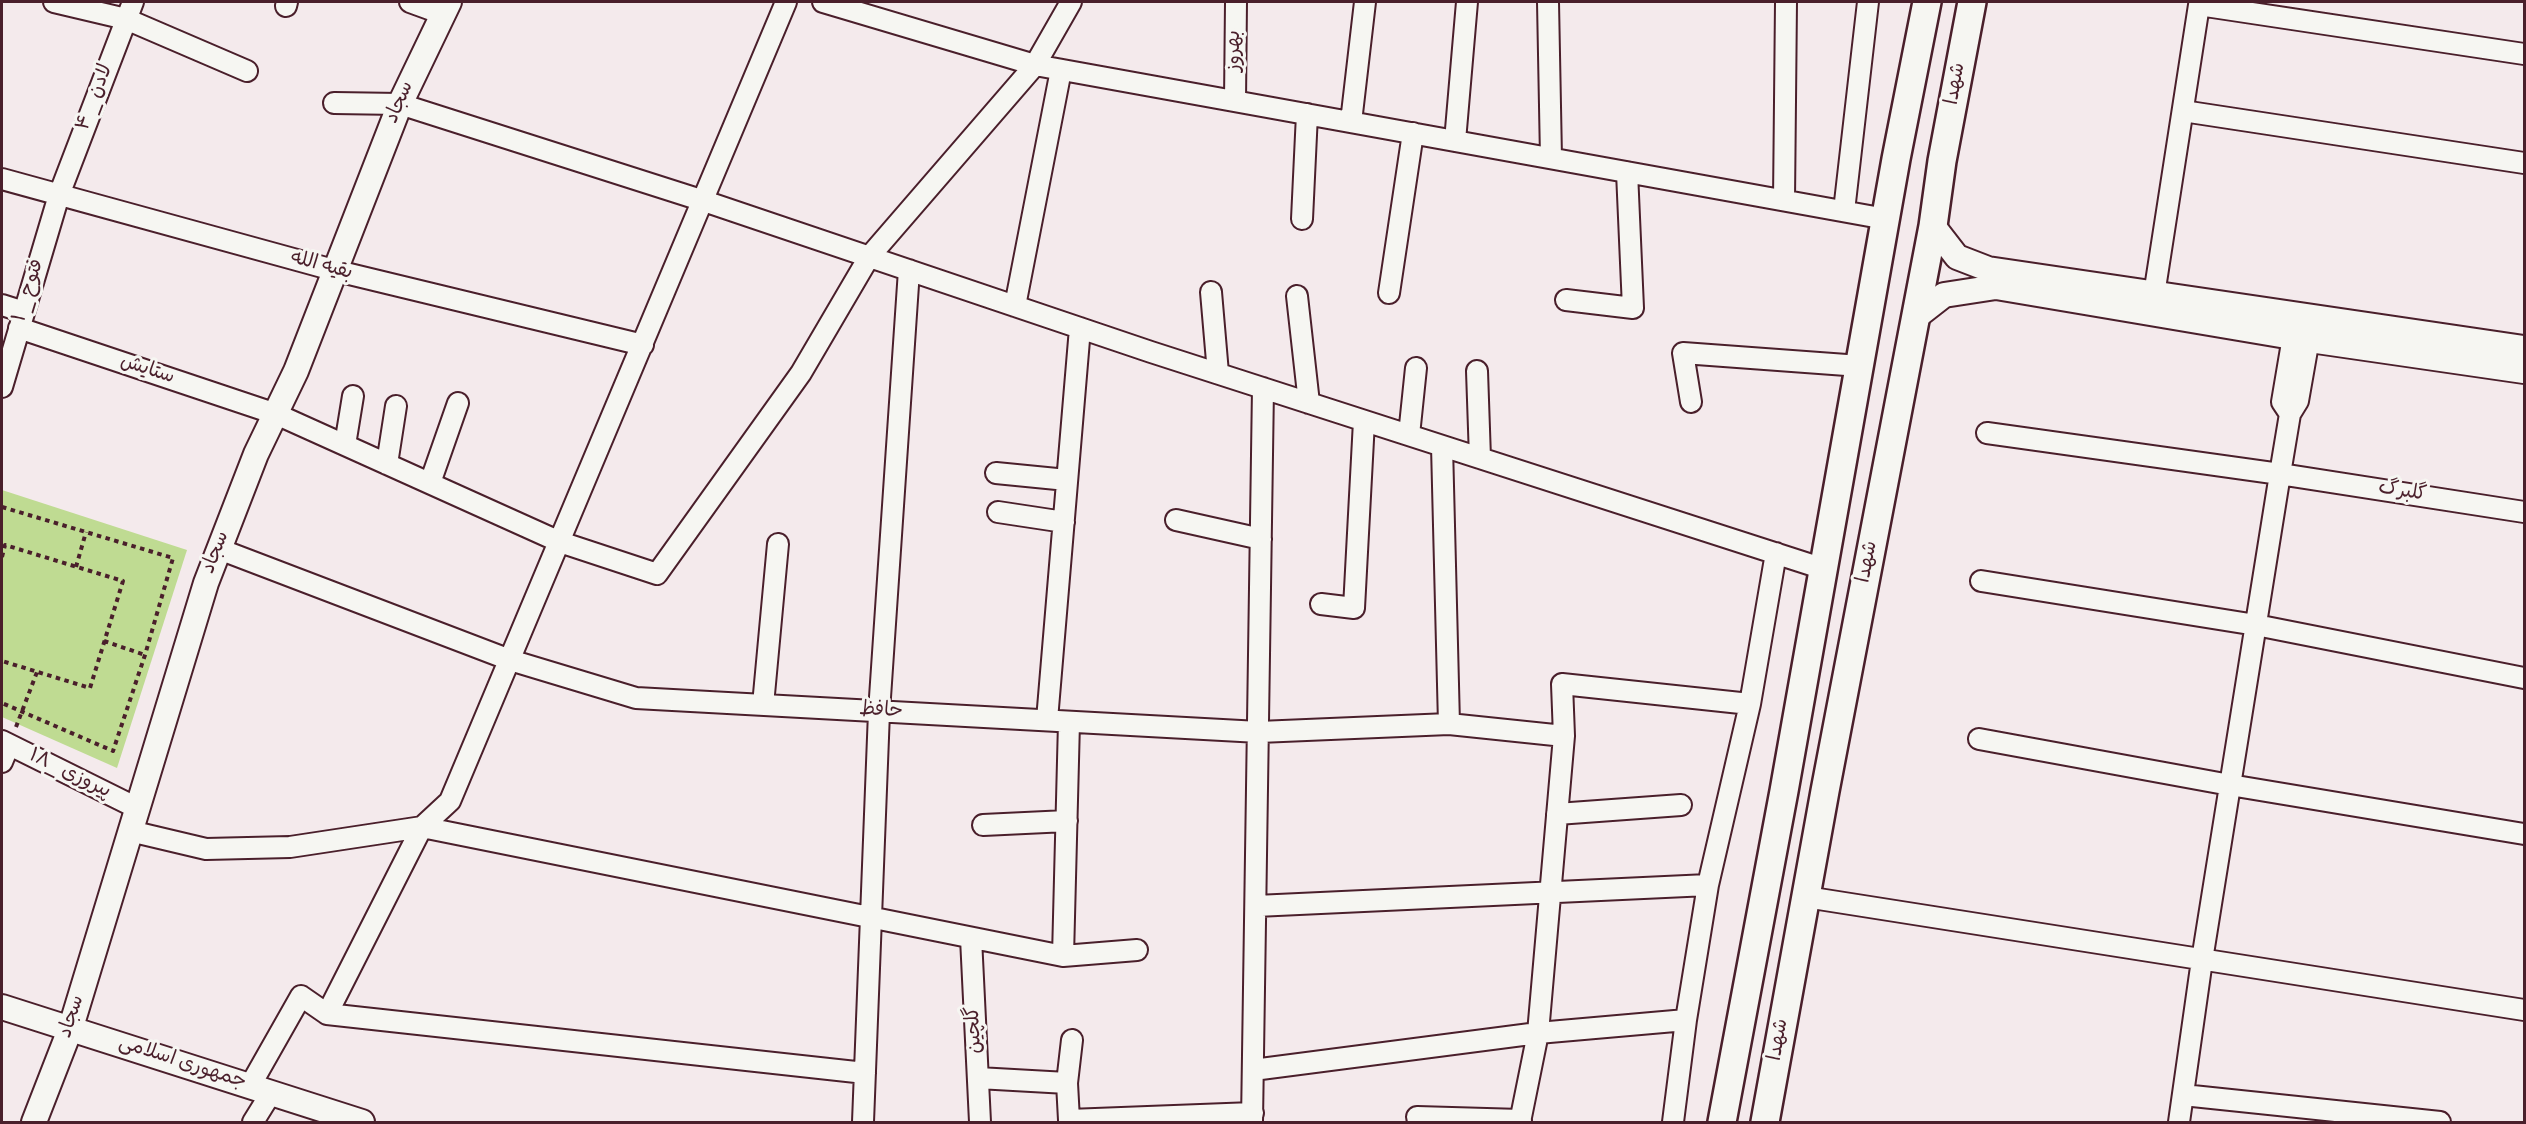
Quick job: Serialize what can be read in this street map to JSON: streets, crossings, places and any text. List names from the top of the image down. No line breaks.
{"streets":{"main road":["شهدا"],"street":["بهروز","لادن _ ۴","سجاد","بقیه الله","فتوح _ ۱","ستایش","گلبرگ","حافظ","پیروزی _۱۸","گلچین","جمهوری اسلامی"]},"crossings":[["لادن _ ۴","بقیه الله"],["لادن _ ۴","فتوح _ ۱"],["سجاد","بقیه الله"],["سجاد","ستایش"],["سجاد","حافظ"],["سجاد","پیروزی _۱۸"],["سجاد","جمهوری اسلامی"],["بقیه الله","فتوح _ ۱"],["فتوح _ ۱","ستایش"]]}
